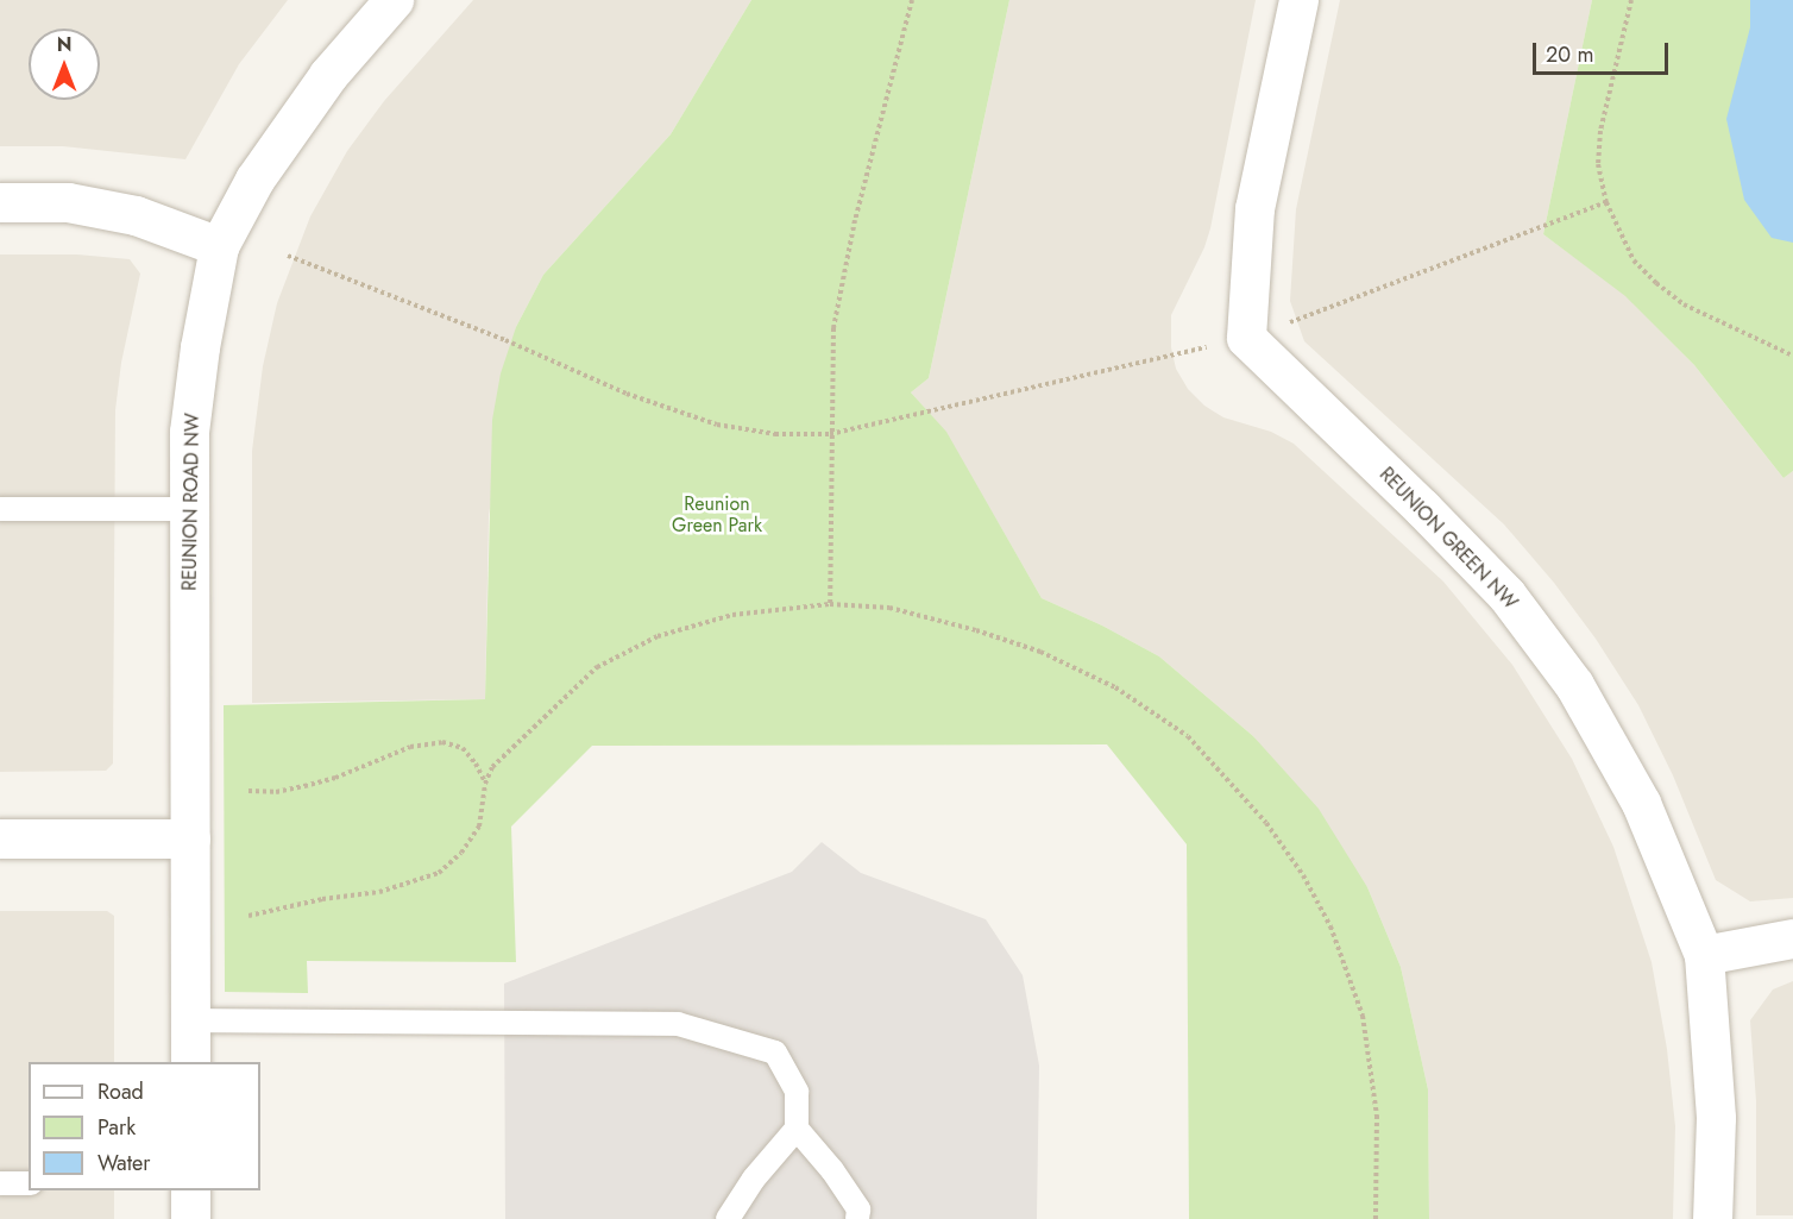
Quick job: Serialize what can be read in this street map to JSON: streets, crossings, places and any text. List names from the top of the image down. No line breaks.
{"streets":{"street":["REUNION ROAD NW","REUNION GREEN NW"]},"parks":["Reunion Green Park"],"legend":["Road","Park","Water"],"scale_bar":"20 m","north":"top"}
